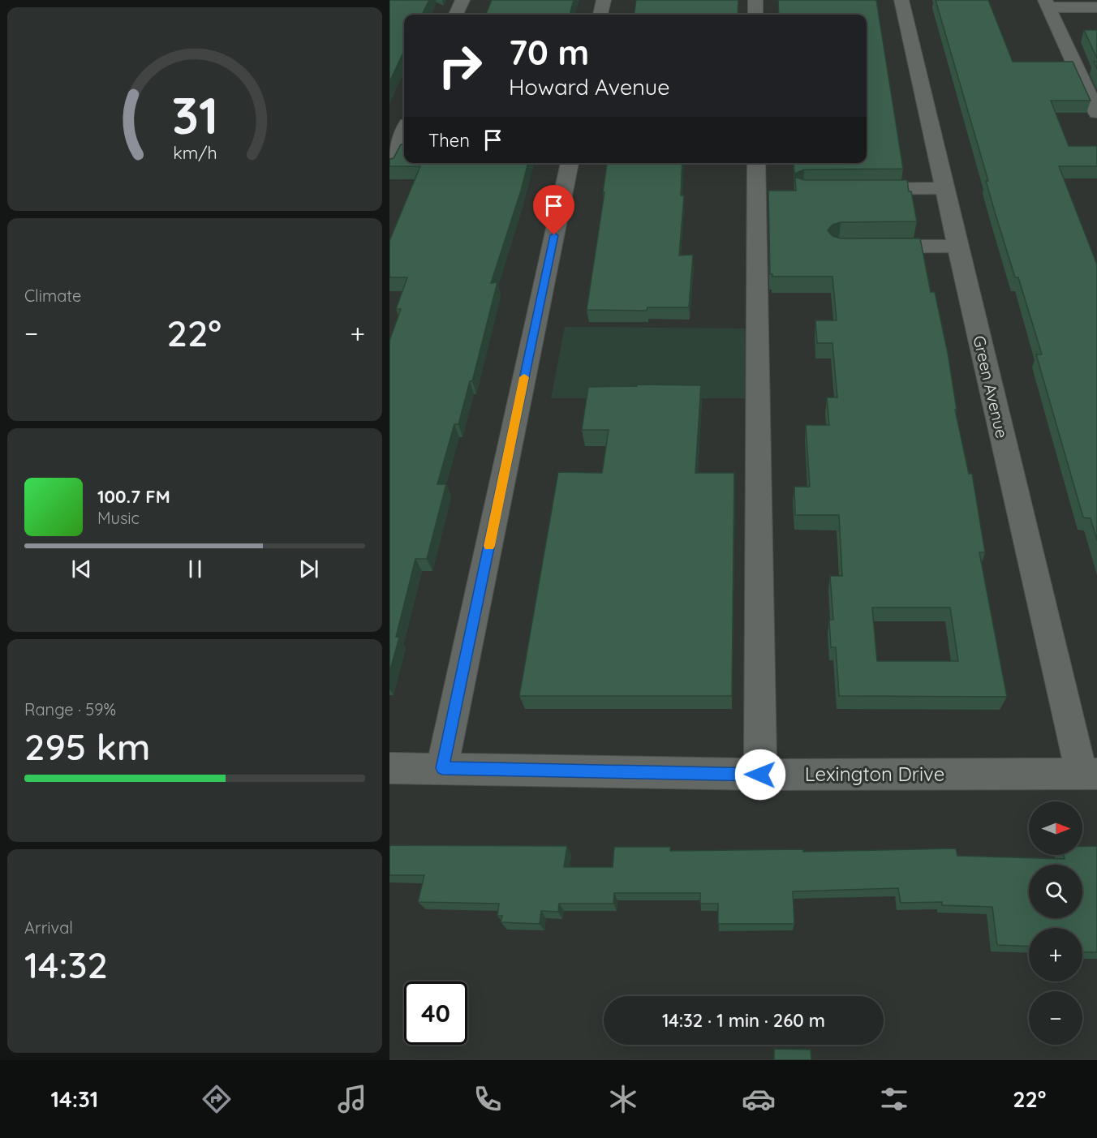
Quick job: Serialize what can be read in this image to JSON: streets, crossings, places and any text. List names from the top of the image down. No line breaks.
{"streets":{"street":["Green Avenue","Lexington Drive"]},"crossings":[["Green Avenue","Lexington Drive"]],"north":"right","page":{"turn":["70 m","Howard Avenue"],"then":"Then","tile":["Climate",["Range · 59%","295 km"],["Arrival","14:32"]],"heat":["−","22°","+"],"song":["100.7 FM","Music"],"map_buttons":["+","−"],"limit":"40","trip":"14:32 · 1 min · 260 m","tabs":["14:31","22°"],"gauge":["31","km/h"]}}
